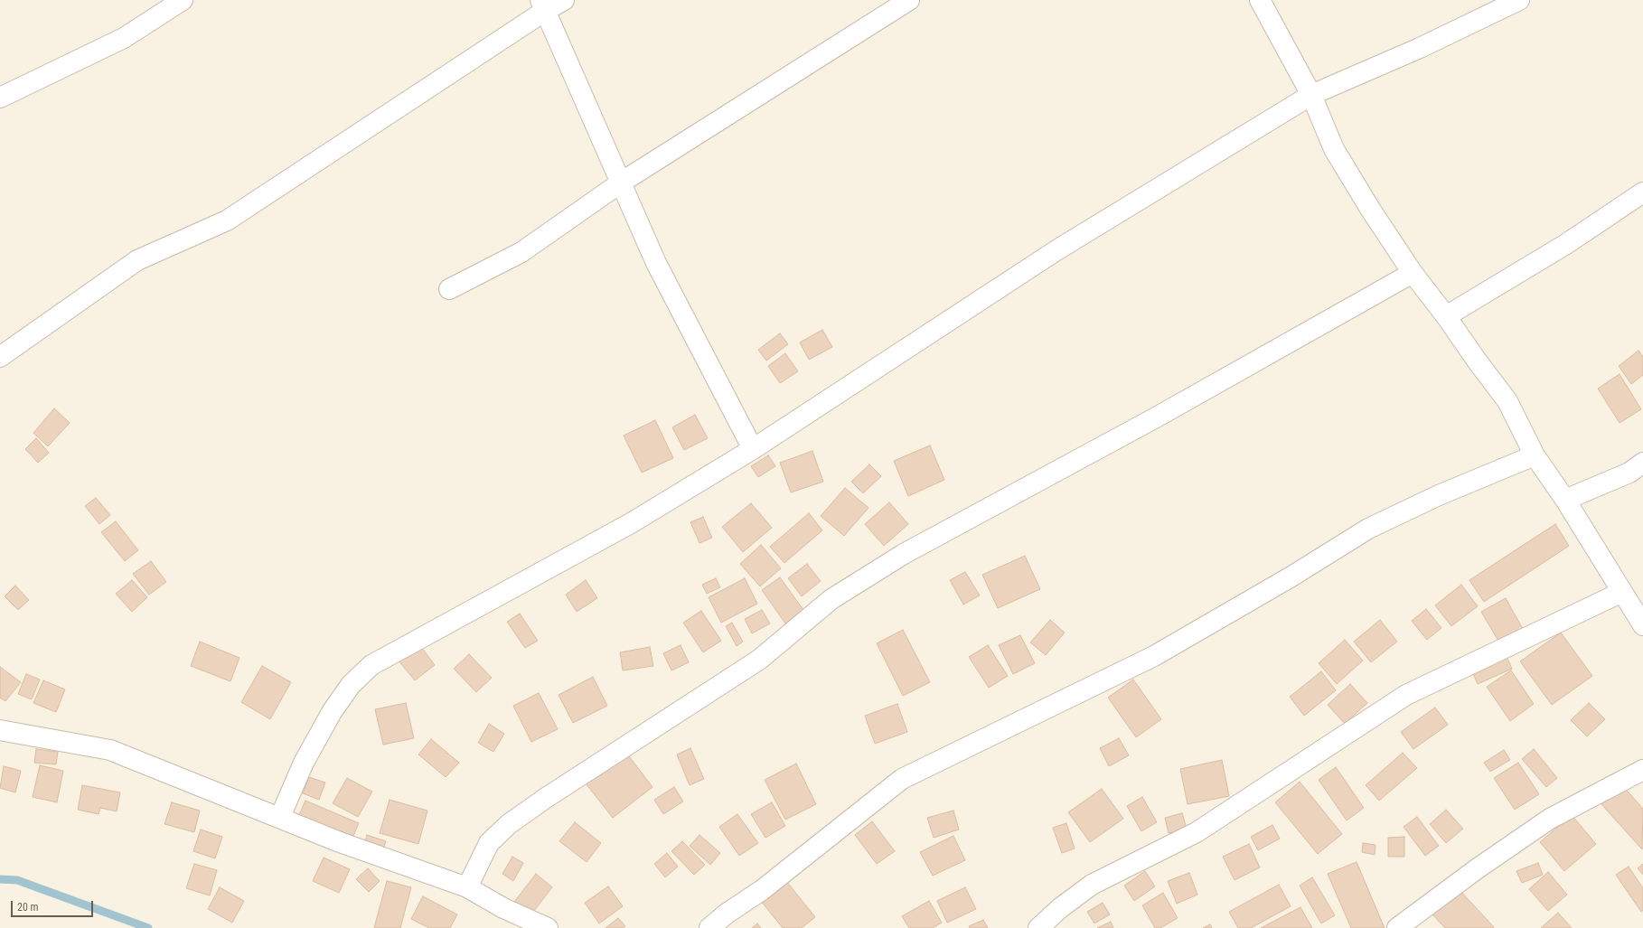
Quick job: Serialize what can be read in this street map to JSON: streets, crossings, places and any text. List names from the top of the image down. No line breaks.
{"scale_bar":"20 m"}
